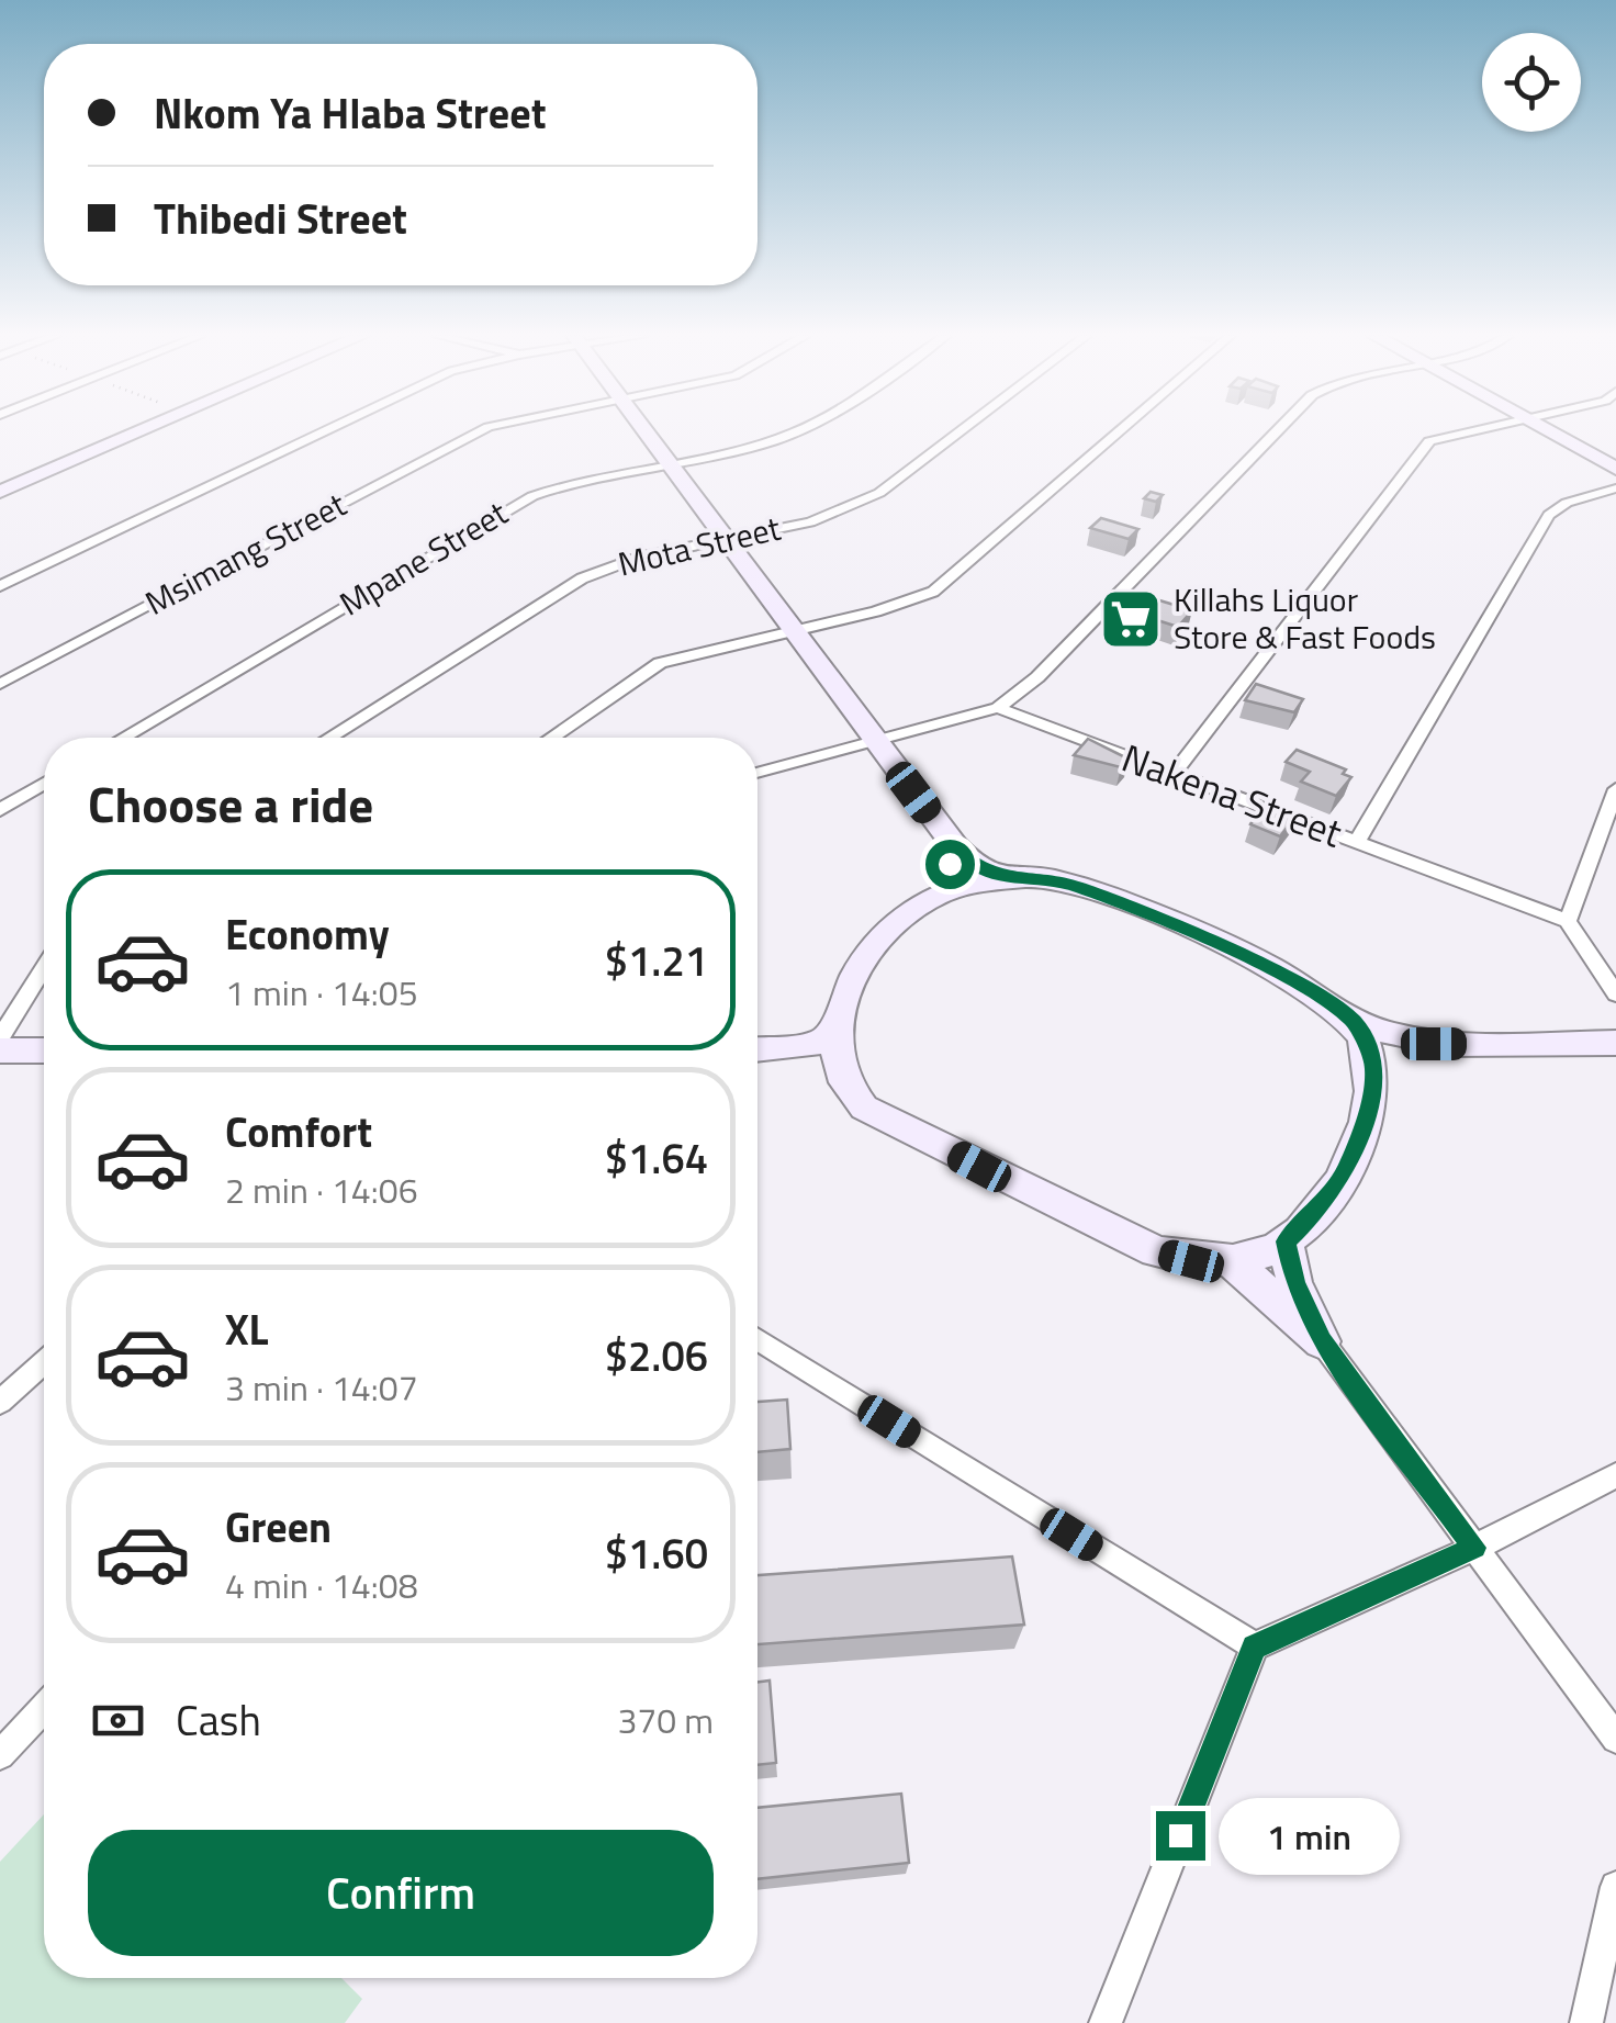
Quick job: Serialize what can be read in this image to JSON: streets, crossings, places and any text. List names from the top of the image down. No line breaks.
{"streets":{"street":["Mota Street","Msimang Street","Mpane Street","Nakena Street"]},"places":{"supermarket":["Killahs Liquor Store & Fast Foods"]},"page":{"banner":["Nkom Ya Hlaba Street","Thibedi Street"],"heading":"Choose a ride","list":[{"name":"Economy","note":"1 min · 14:05","value":"$1.21"},{"name":"Comfort","note":"2 min · 14:06","value":"$1.64"},{"name":"XL","note":"3 min · 14:07","value":"$2.06"},{"name":"Green","note":"4 min · 14:08","value":"$1.60"}],"pay":["Cash","370 m"],"bubble":"1 min","buttons":"Confirm"}}
